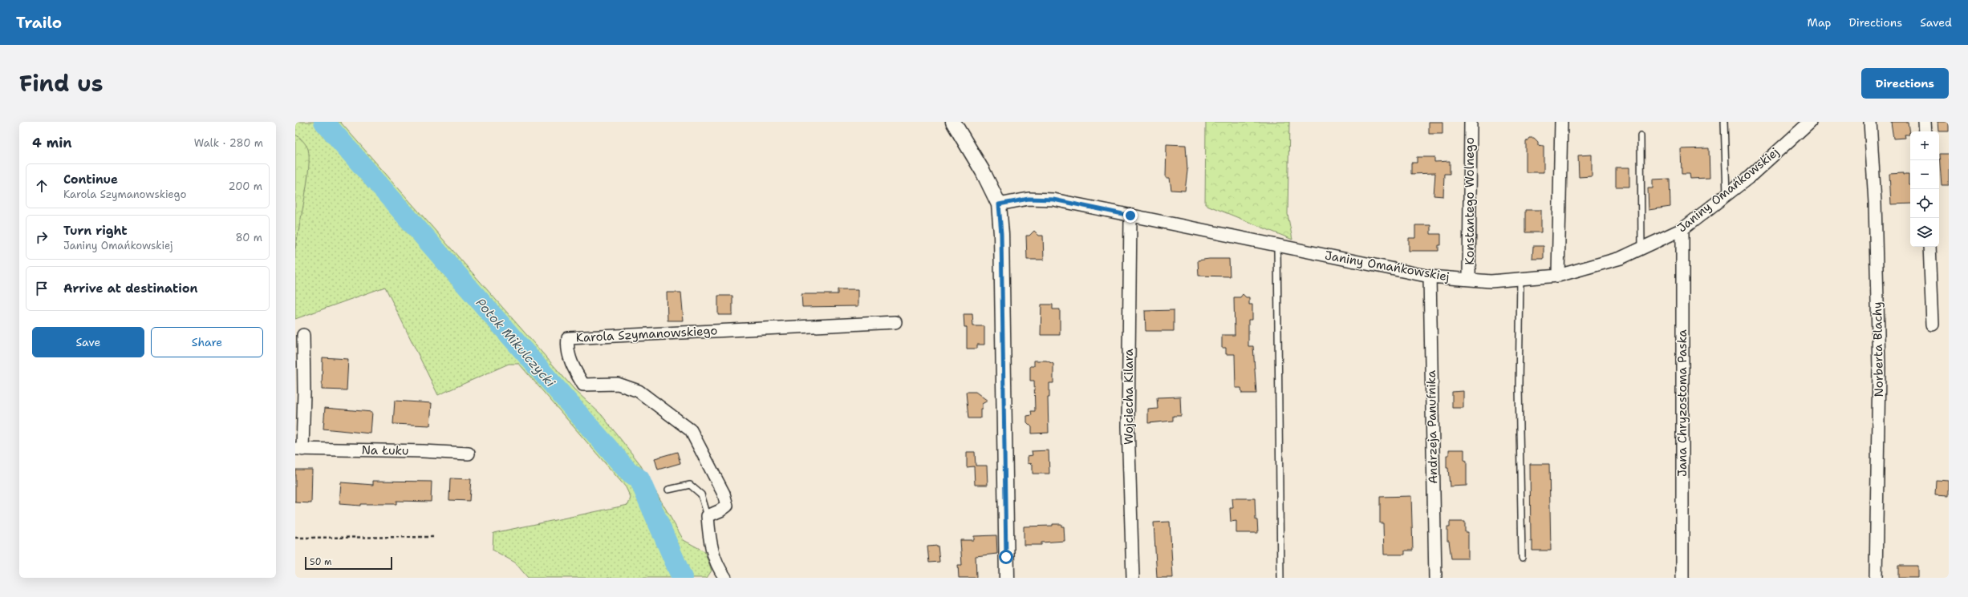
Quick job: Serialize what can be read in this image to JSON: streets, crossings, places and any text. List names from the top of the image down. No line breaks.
{"streets":{"street":["Janiny Omańkowskiej","Konstantego Wolnego","Karola Szymanowskiego","Norberta Blachy","Wojciecha Kilara","Jana Chryzostoma Paska","Andrzeja Panufnika","Na Łuku"]},"crossings":[["Janiny Omańkowskiej","Konstantego Wolnego"],["Janiny Omańkowskiej","Wojciecha Kilara"],["Janiny Omańkowskiej","Jana Chryzostoma Paska"],["Janiny Omańkowskiej","Andrzeja Panufnika"]],"water":["Potok Mikulczycki"],"scale_bar":"50 m","page":{"header":"Trailo","nav":["Map","Directions","Saved"],"title":"Find us","buttons":["Directions",["Save","Share"]],"heading":["4 min","Walk · 280 m"],"map_buttons":["+","−"],"list":[["Continue","Karola Szymanowskiego","200 m"],["Turn right","Janiny Omańkowskiej","80 m"],"Arrive at destination"],"scale":"50 m"}}
